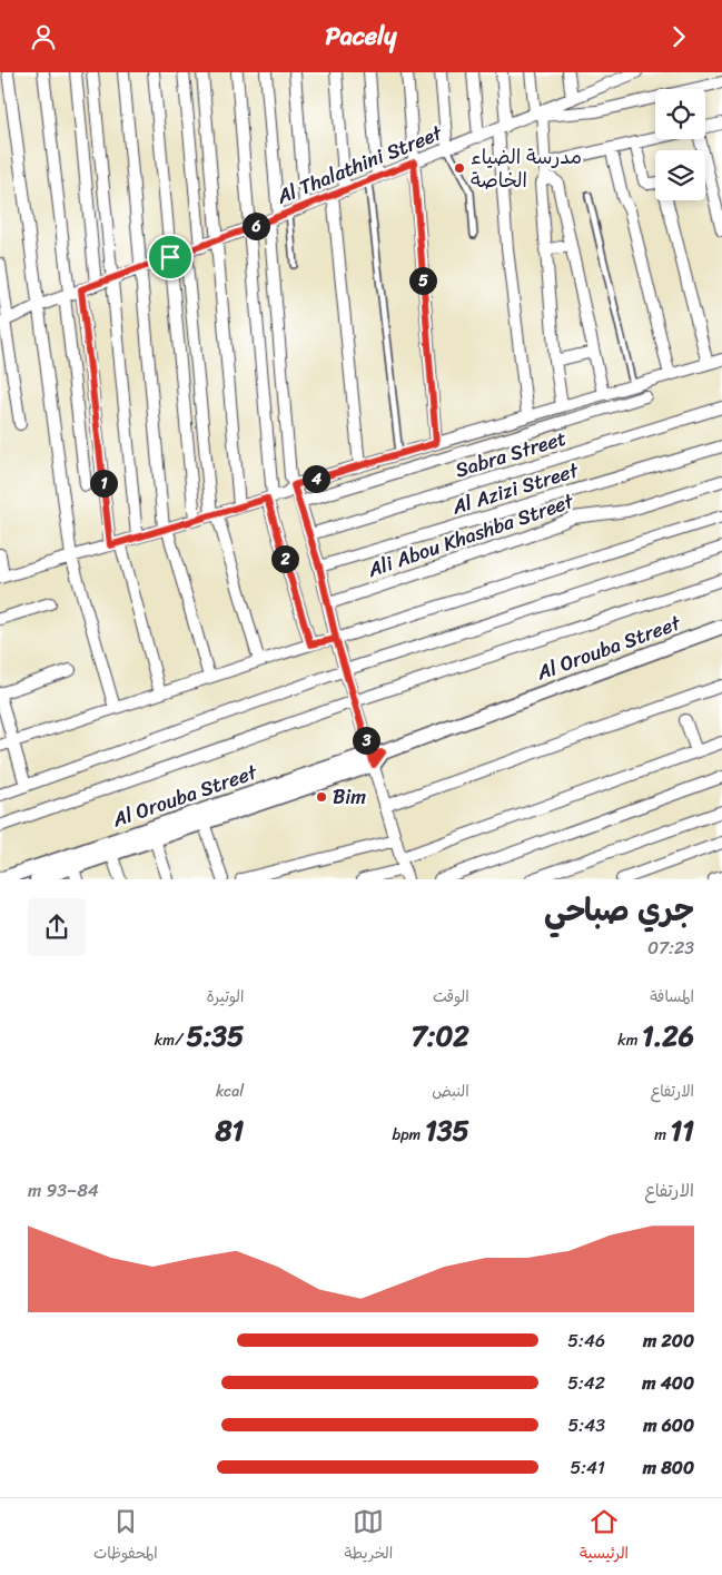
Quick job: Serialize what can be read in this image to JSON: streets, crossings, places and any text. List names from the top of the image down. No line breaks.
{"streets":{"street":["Al Thalathini Street","Sabra Street","Al Azizi Street","Ali Abou Khashba Street","Al Orouba Street"]},"places":["مدرسة الضياء الخاصة","Bim"],"page":{"header":"Pacely","pins":["6","5","4","1","2","3"],"heading":["جري صباحي","07:23"],"stats":[["المسافة","1.26 km"],["الوقت","7:02"],["الوتيرة","5:35 /km"],["الارتفاع","11 m"],["النبض","135 bpm"],["kcal","81"]],"chart":["الارتفاع","84–93 m"],"list":[{"name":"200 m","note":"5:46"},{"name":"400 m","note":"5:42"},{"name":"600 m","note":"5:43"},{"name":"800 m","note":"5:41"}],"tabs":["الرئيسية","الخريطة","المحفوظات"]}}
